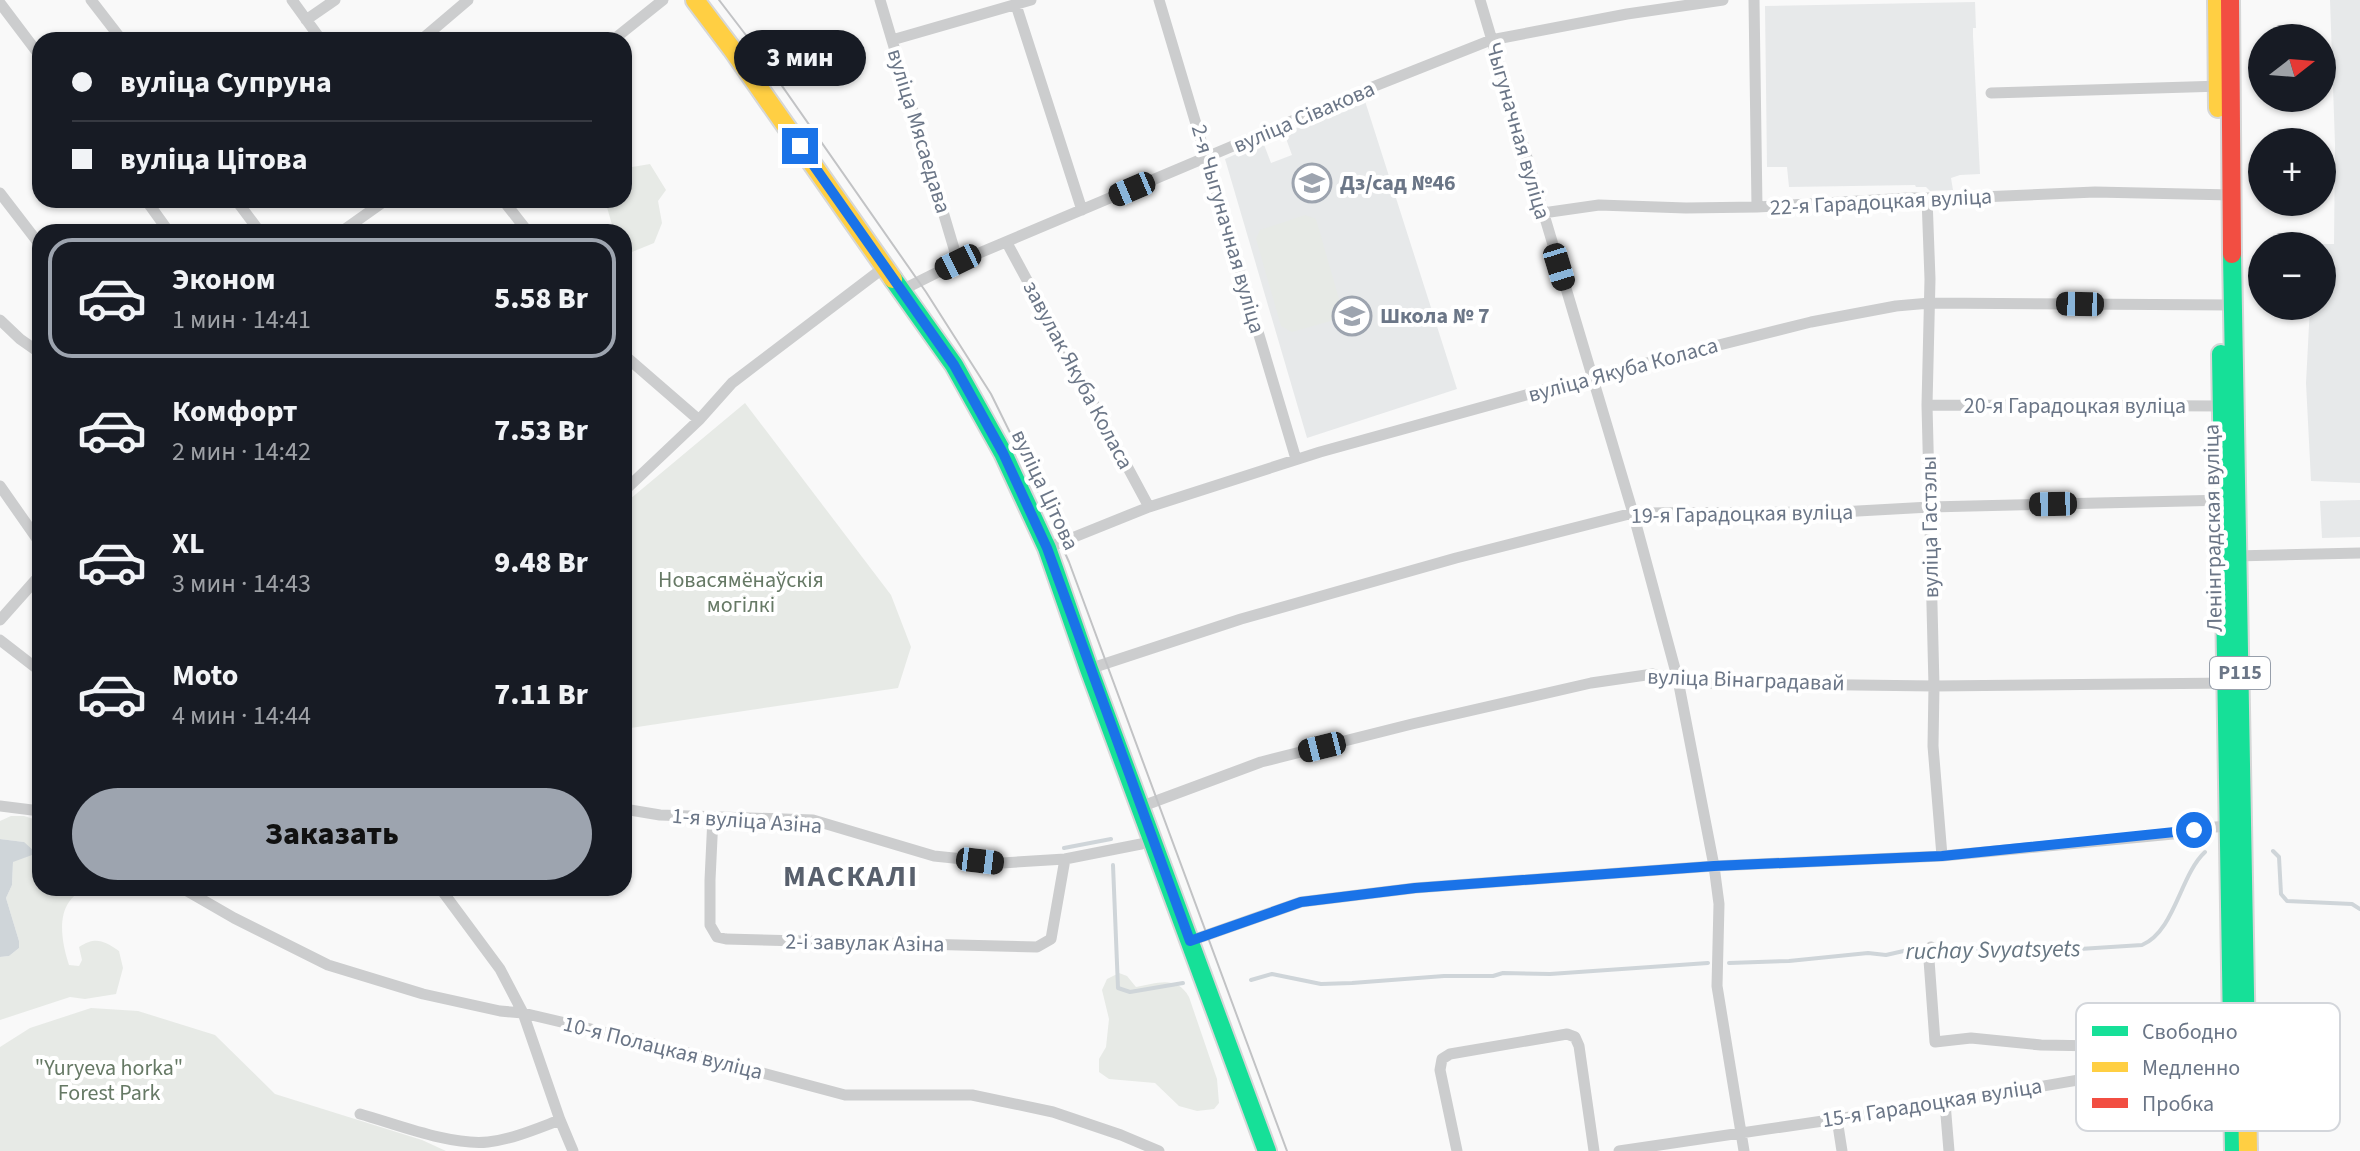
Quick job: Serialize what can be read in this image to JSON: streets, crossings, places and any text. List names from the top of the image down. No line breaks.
{"streets":{"main road":["вуліца Цітова","Ленінградская вуліца","Р115"],"street":["вуліца Сівакова","вуліца Мясаедава","Чыгуначная вуліца","22-я Гарадоцкая вуліца","2-я Чыгуначная вуліца","вуліца Якуба Коласа","завулак Якуба Коласа","20-я Гарадоцкая вуліца","19-я Гарадоцкая вуліца","вуліца Гастэлы","вуліца Вінаградавай","1-я вуліца Азіна","2-і завулак Азіна","10-я Полацкая вуліца","15-я Гарадоцкая вуліца"]},"crossings":[["вуліца Сівакова","вуліца Мясаедава"],["вуліца Сівакова","Чыгуначная вуліца"],["вуліца Сівакова","2-я Чыгуначная вуліца"],["вуліца Сівакова","завулак Якуба Коласа"],["вуліца Сівакова","вуліца Цітова"],["Чыгуначная вуліца","22-я Гарадоцкая вуліца"],["Чыгуначная вуліца","вуліца Якуба Коласа"],["Чыгуначная вуліца","19-я Гарадоцкая вуліца"],["Чыгуначная вуліца","вуліца Вінаградавай"],["Чыгуначная вуліца","15-я Гарадоцкая вуліца"],["22-я Гарадоцкая вуліца","вуліца Гастэлы"],["22-я Гарадоцкая вуліца","Ленінградская вуліца"],["2-я Чыгуначная вуліца","вуліца Якуба Коласа"],["вуліца Якуба Коласа","завулак Якуба Коласа"],["вуліца Якуба Коласа","вуліца Цітова"],["вуліца Якуба Коласа","вуліца Гастэлы"],["вуліца Якуба Коласа","Ленінградская вуліца"],["20-я Гарадоцкая вуліца","вуліца Гастэлы"],["20-я Гарадоцкая вуліца","Ленінградская вуліца"],["вуліца Цітова","19-я Гарадоцкая вуліца"],["вуліца Цітова","вуліца Вінаградавай"],["вуліца Цітова","1-я вуліца Азіна"],["19-я Гарадоцкая вуліца","вуліца Гастэлы"],["19-я Гарадоцкая вуліца","Ленінградская вуліца"],["вуліца Гастэлы","вуліца Вінаградавай"],["Ленінградская вуліца","вуліца Вінаградавай"],["1-я вуліца Азіна","2-і завулак Азіна"]],"districts":["МАСКАЛІ"],"water":["ruchay Svyatsyets"],"parks":["Новасямёнаўскія могілкі","\"Yuryeva horka\" Forest Park"],"places":{"school or university":["Дз/сад №46","Школа № 7"]},"legend":["Свободно","Медленно","Пробка"],"north":"right","page":{"map_buttons":["+","−"],"bubble":"3 мин","banner":["вуліца Супруна","вуліца Цітова"],"list":[{"name":"Эконом","note":"1 мин · 14:41","value":"5.58 Br"},{"name":"Комфорт","note":"2 мин · 14:42","value":"7.53 Br"},{"name":"XL","note":"3 мин · 14:43","value":"9.48 Br"},{"name":"Moto","note":"4 мин · 14:44","value":"7.11 Br"}],"buttons":"Заказать"}}
